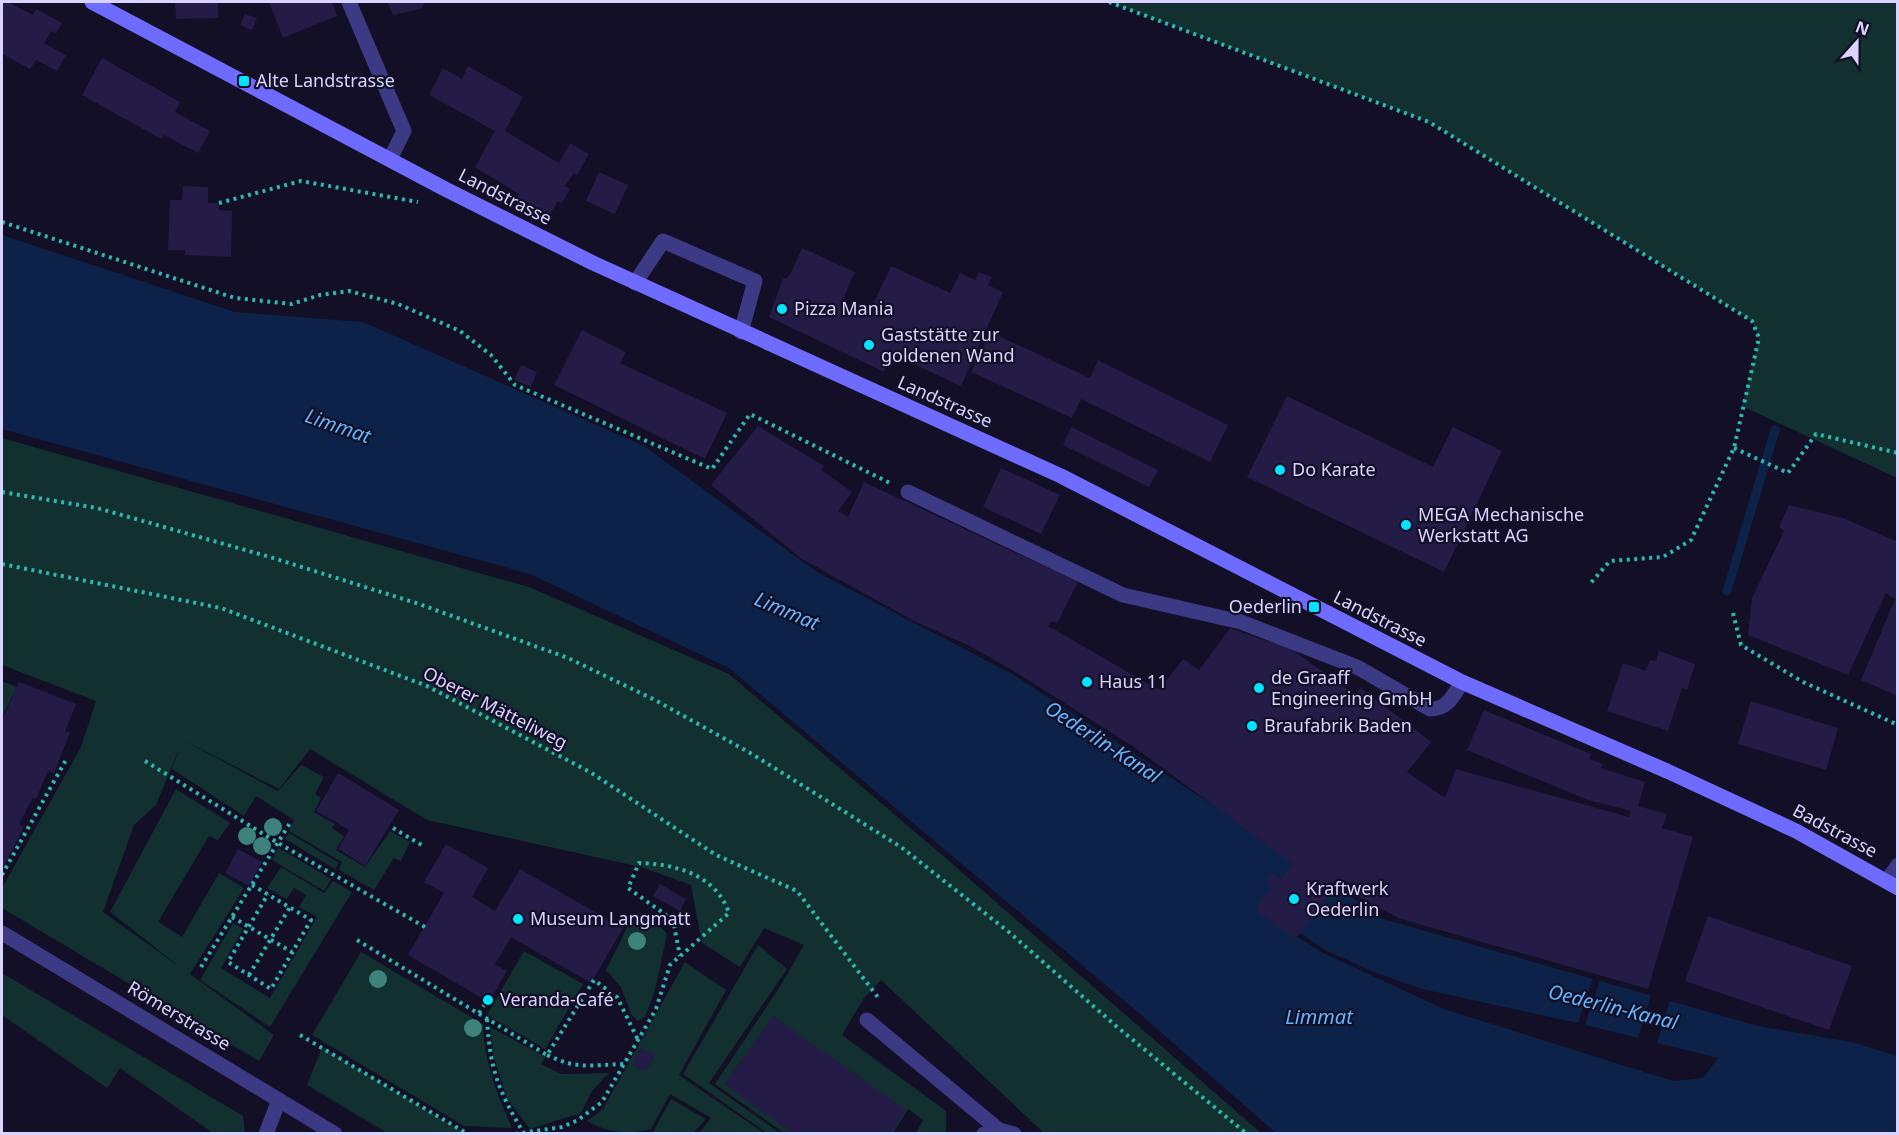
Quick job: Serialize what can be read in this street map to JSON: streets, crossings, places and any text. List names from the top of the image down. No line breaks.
{"streets":{"main road":["Landstrasse","Badstrasse"],"street":["Römerstrasse"],"path":["Oberer Mätteliweg"]},"crossings":[["Landstrasse","Badstrasse"]],"water":["Limmat","Oederlin-Kanal"],"places":{"transit":["Alte Landstrasse","Oederlin"],"other":["Pizza Mania","Gaststätte zur goldenen Wand","Do Karate","MEGA Mechanische Werkstatt AG","Haus 11","de Graaff Engineering GmbH","Braufabrik Baden","Kraftwerk Oederlin","Museum Langmatt","Veranda-Café"]},"north":"top"}
